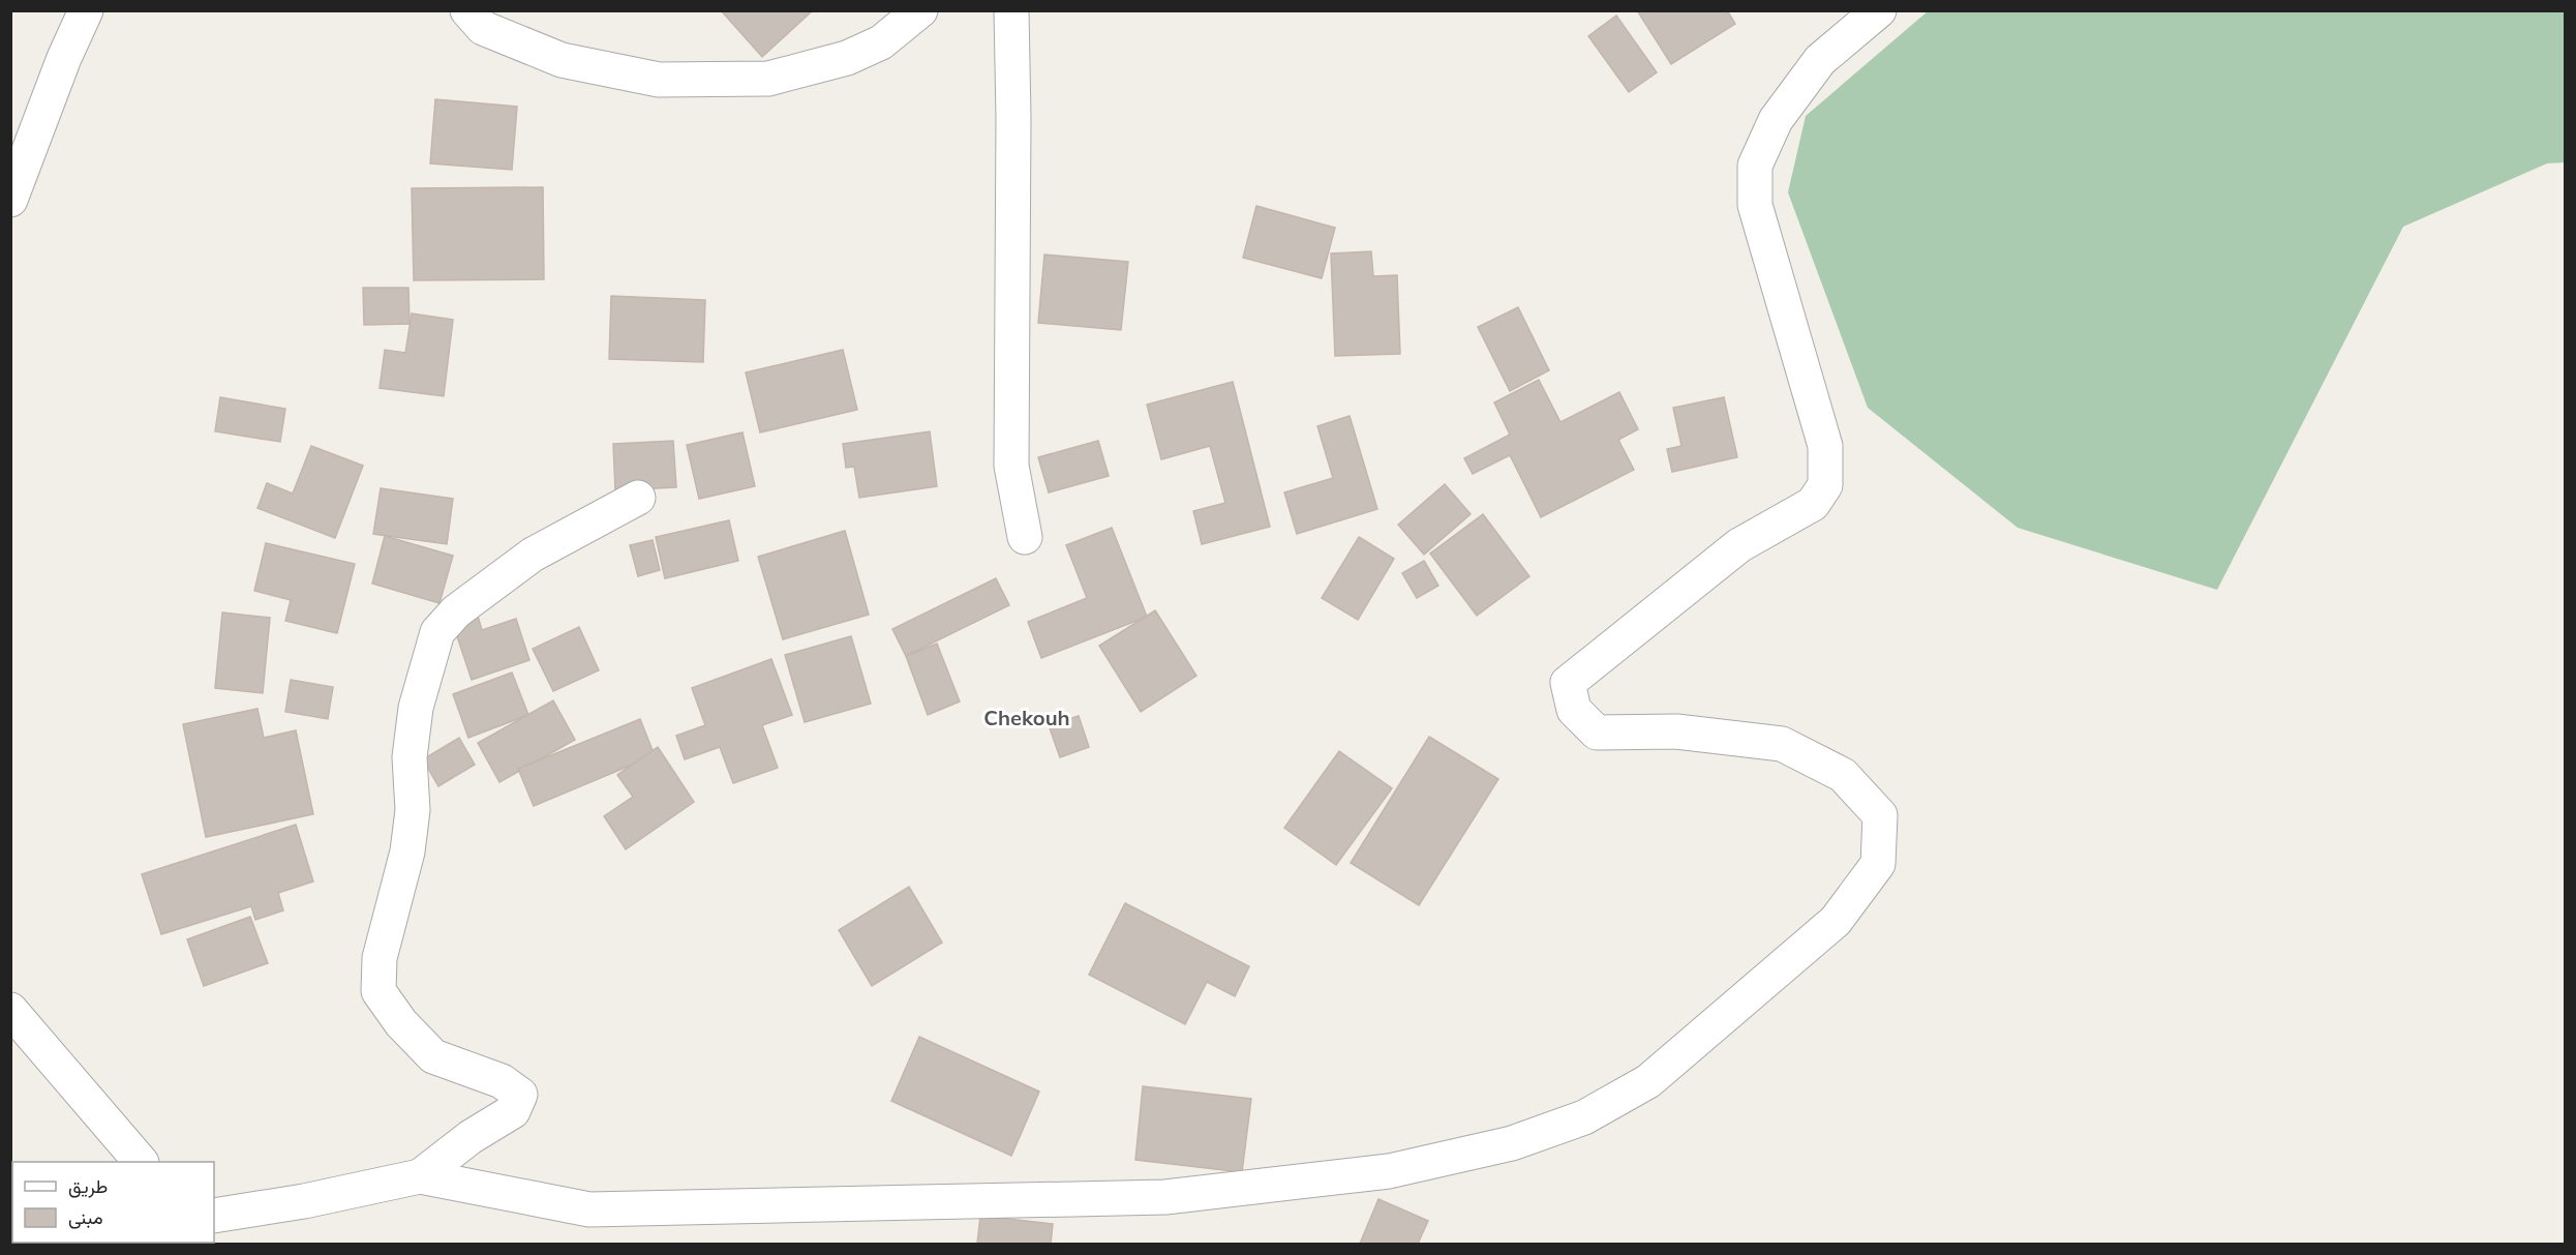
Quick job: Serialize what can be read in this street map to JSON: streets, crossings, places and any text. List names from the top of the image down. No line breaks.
{"districts":["Chekouh"],"legend":["طريق","مبنى"]}
